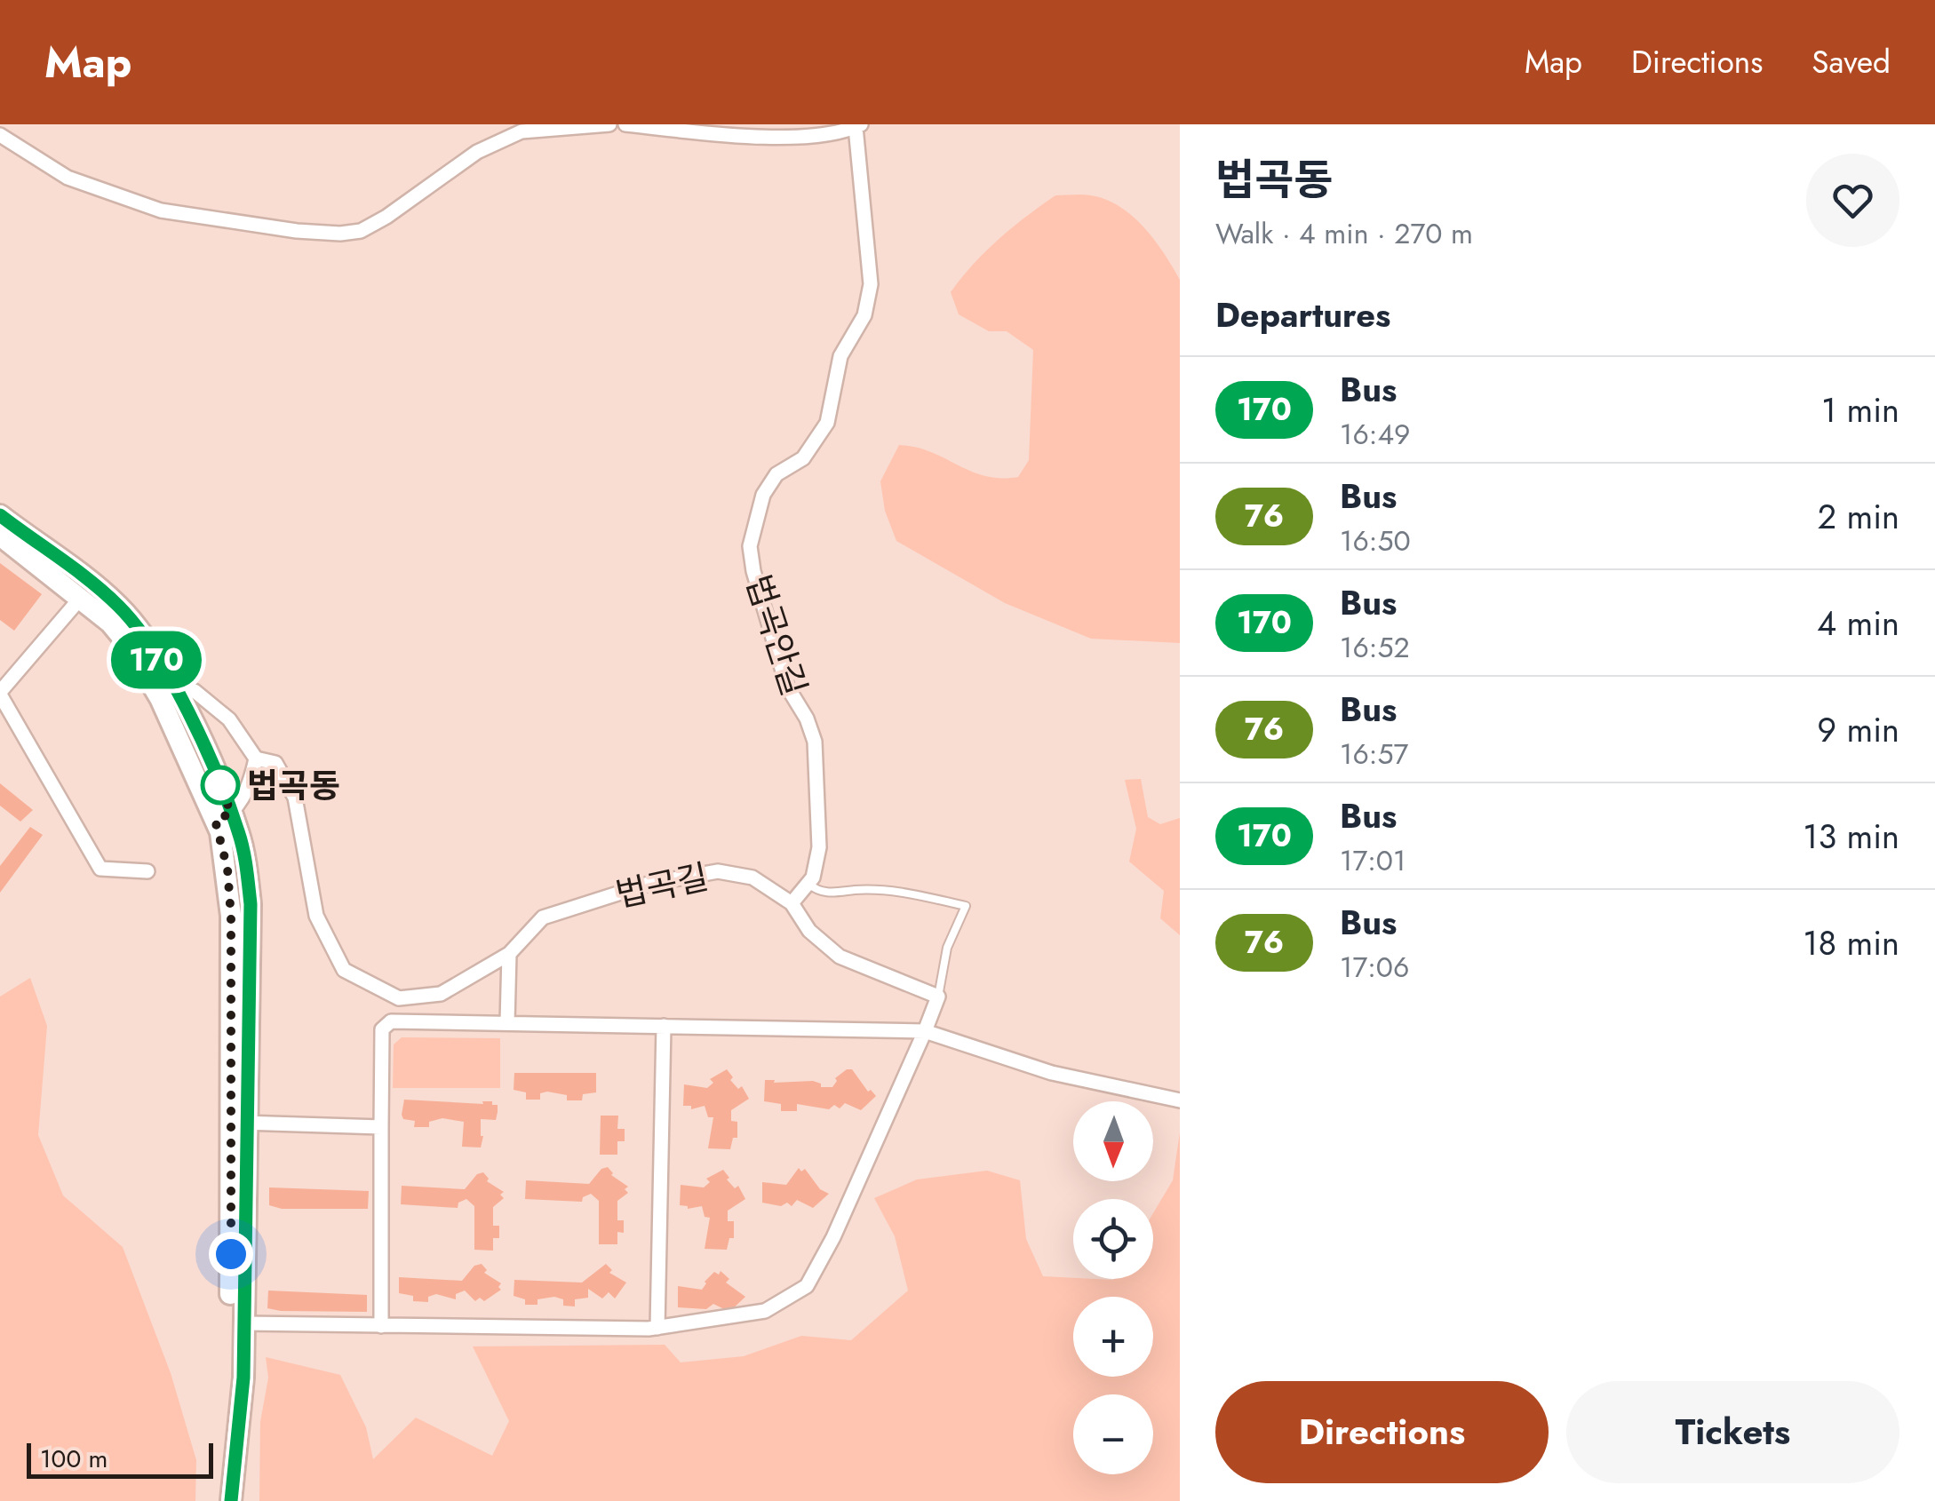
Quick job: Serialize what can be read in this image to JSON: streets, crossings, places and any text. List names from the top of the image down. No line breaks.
{"streets":{"street":["법곡안길","법곡길"]},"crossings":[["법곡안길","법곡길"]],"places":["법곡동"],"lines":["bus line 170"],"scale_bar":"100 m","north":"bottom","page":{"header":"Map","nav":["Map","Directions","Saved"],"on_map":"170","heading":[["법곡동","Walk · 4 min · 270 m"],"Departures"],"list":[{"mark":"170","name":"Bus","note":"16:49","value":"1 min"},{"mark":"76","name":"Bus","note":"16:50","value":"2 min"},{"mark":"170","name":"Bus","note":"16:52","value":"4 min"},{"mark":"76","name":"Bus","note":"16:57","value":"9 min"},{"mark":"170","name":"Bus","note":"17:01","value":"13 min"},{"mark":"76","name":"Bus","note":"17:06","value":"18 min"}],"map_buttons":["+","−"],"buttons":["Directions","Tickets"],"scale":"100 m"}}
